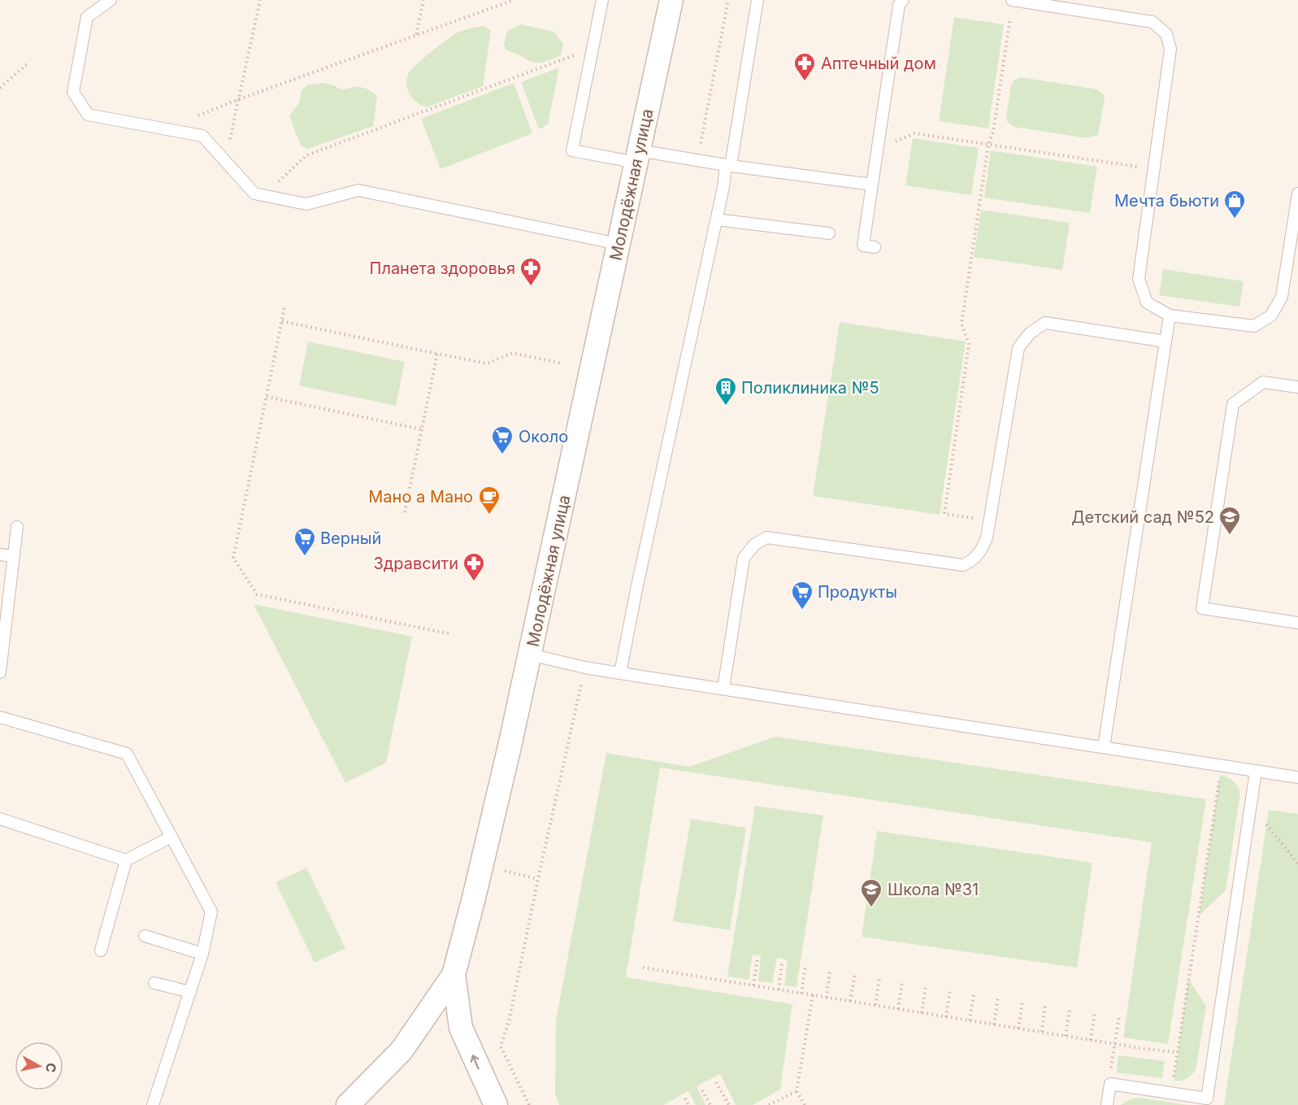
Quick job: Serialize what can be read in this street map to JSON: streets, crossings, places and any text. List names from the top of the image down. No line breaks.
{"streets":{"street":["Молодёжная улица"]},"places":{"pharmacy":["Аптечный дом","Планета здоровья","Здравсити"],"shop":["Мечта бьюти"],"building":["Поликлиника №5"],"supermarket":["Около","Верный","Продукты"],"cafe":["Мано а Мано"],"school or university":["Детский сад №52","Школа №31"]},"north":"right"}
